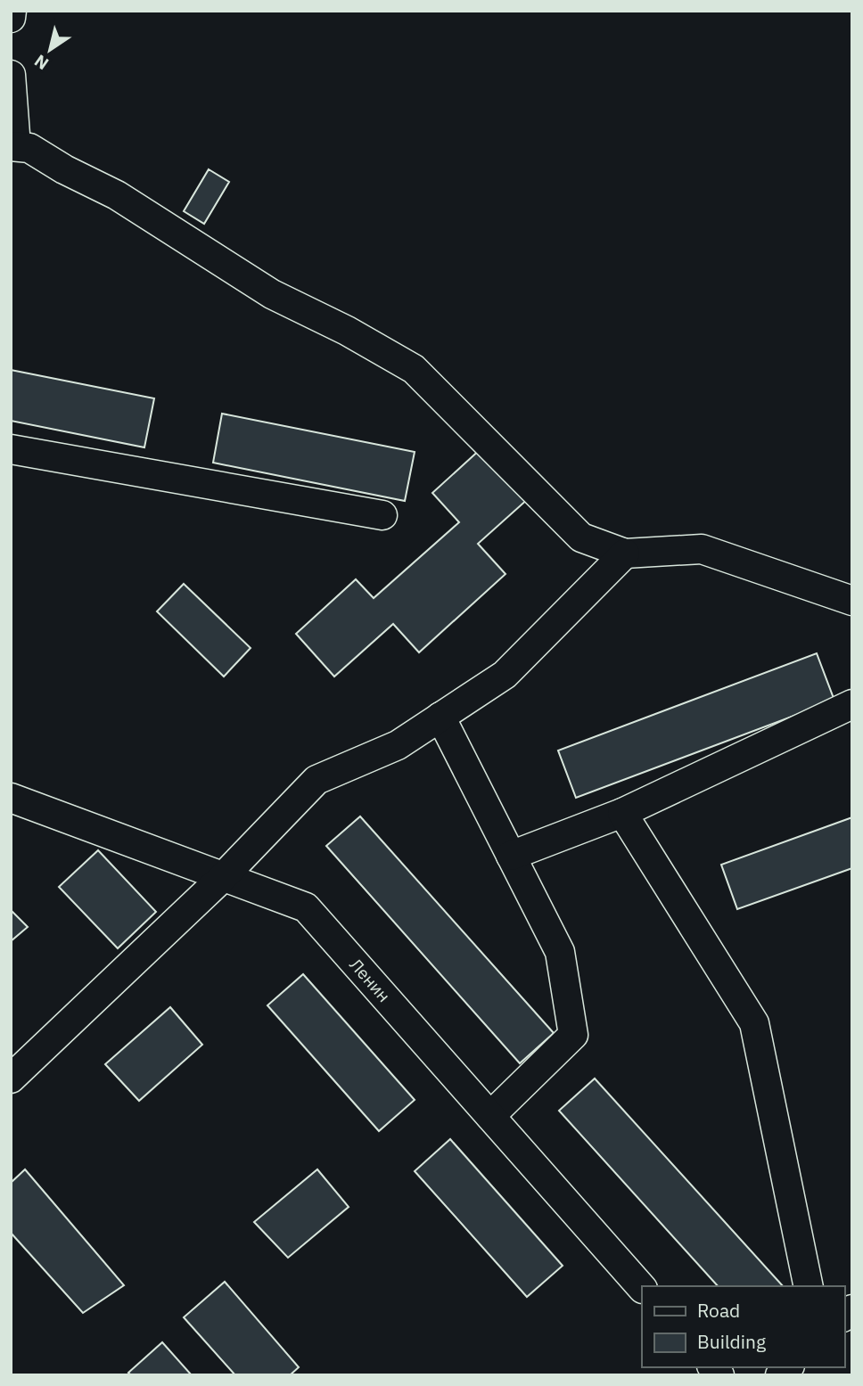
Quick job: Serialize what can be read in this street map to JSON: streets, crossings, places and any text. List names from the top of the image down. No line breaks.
{"streets":{"street":["Ленин"]},"legend":["Road","Building"],"north":"bottom left"}
